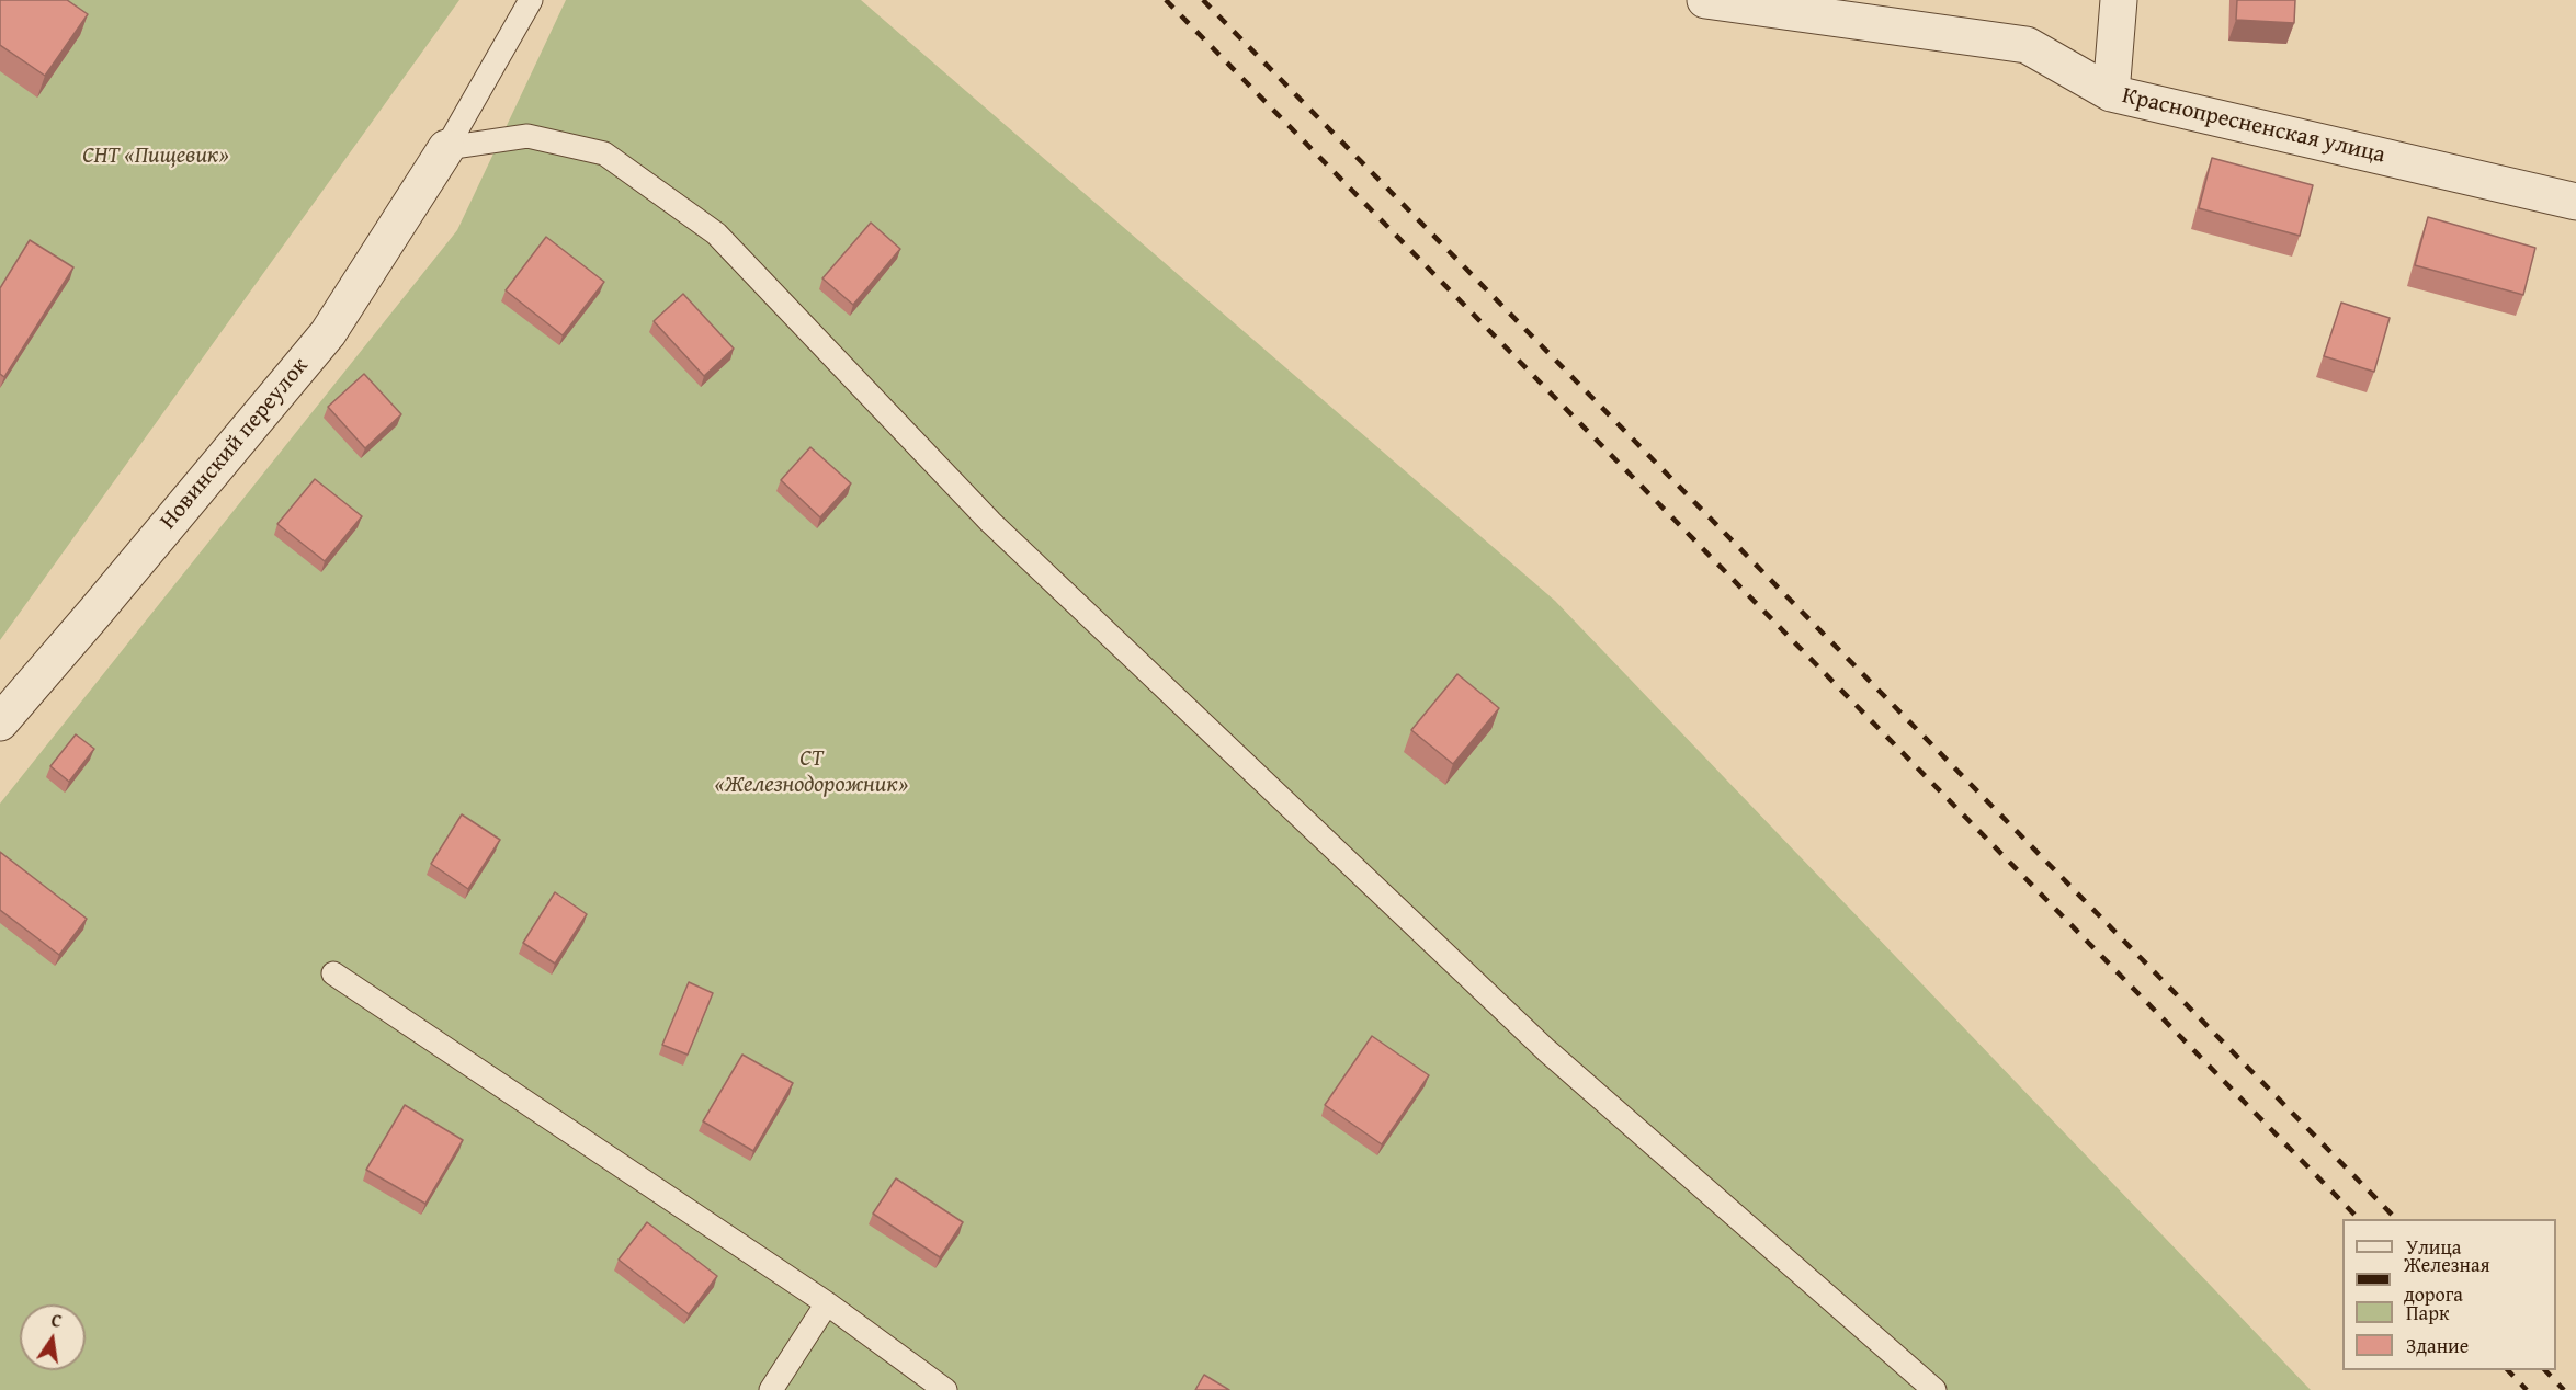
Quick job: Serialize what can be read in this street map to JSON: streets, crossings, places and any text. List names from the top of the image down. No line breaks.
{"streets":{"street":["Краснопресненская улица","Новинский переулок"]},"parks":["СНТ «Пищевик»","СТ «Железнодорожник»"],"legend":["Улица","Железная дорога","Парк","Здание"],"north":"top"}
